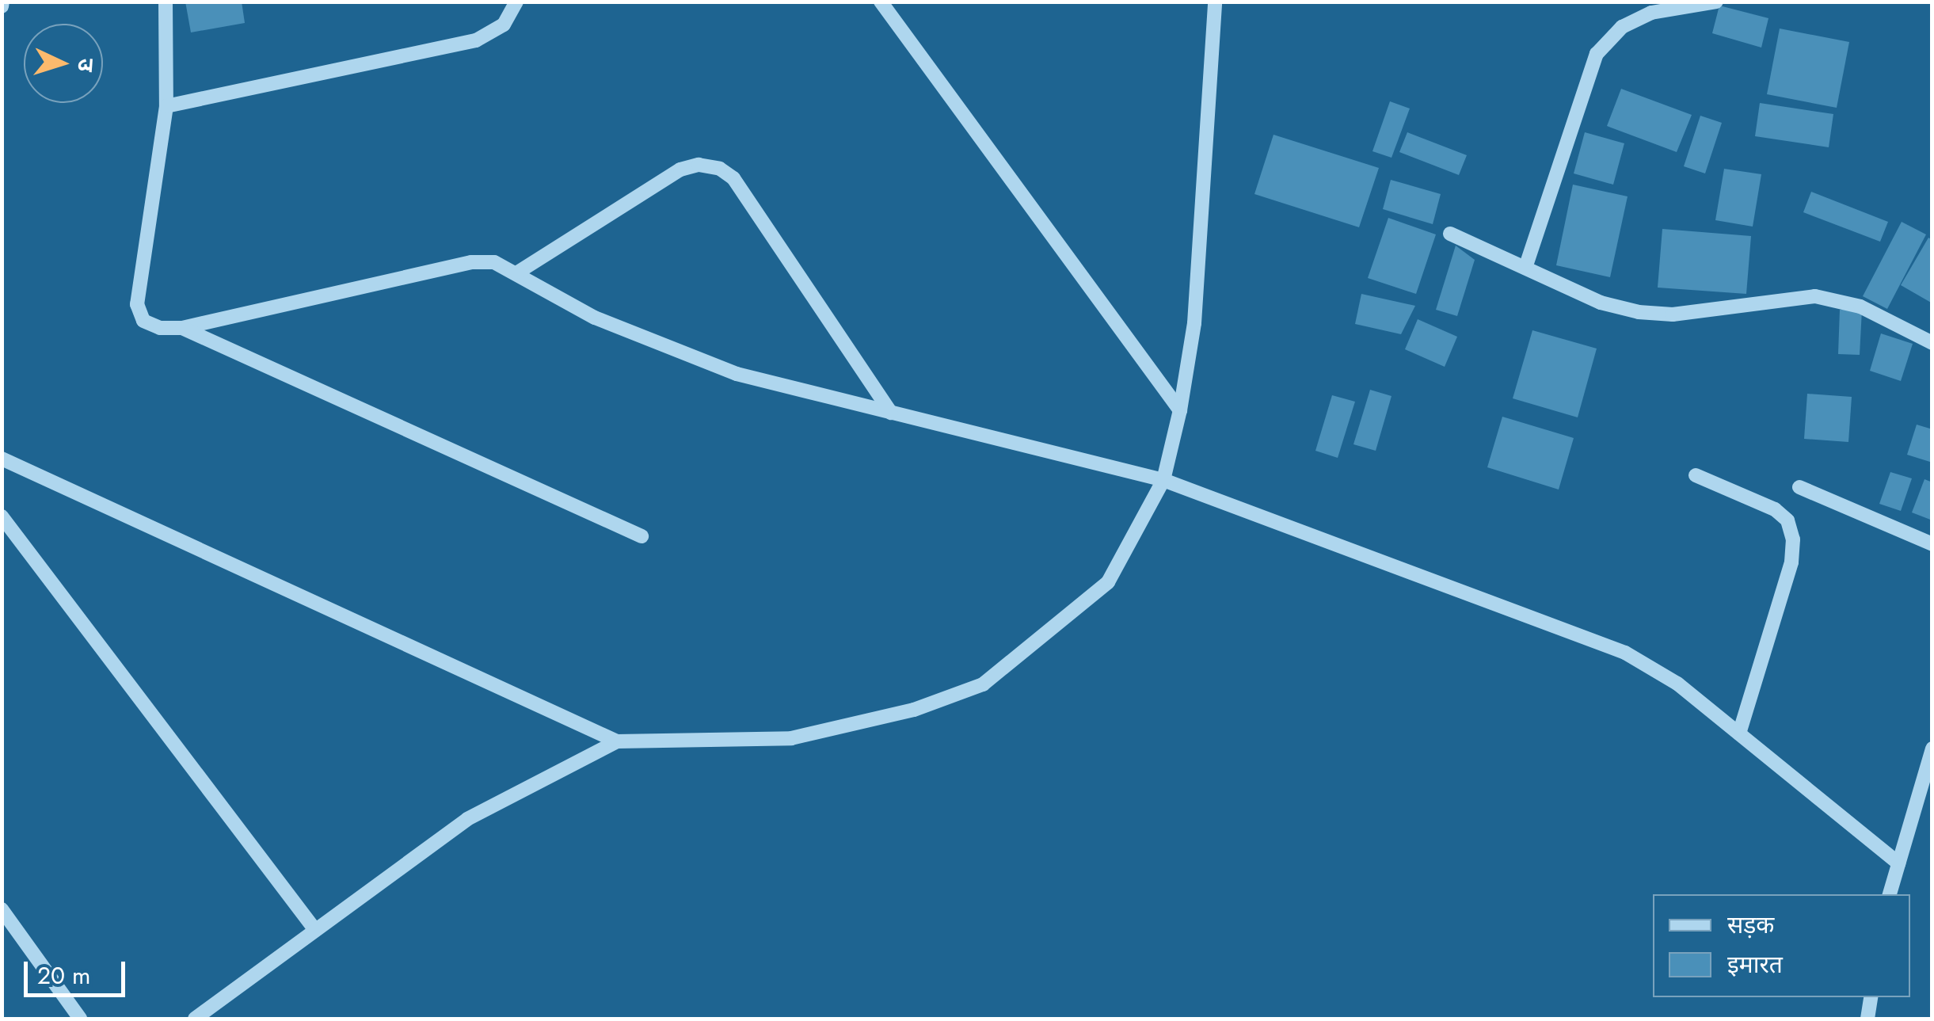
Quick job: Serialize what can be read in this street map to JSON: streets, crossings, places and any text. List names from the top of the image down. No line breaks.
{"legend":["सड़क","इमारत"],"scale_bar":"20 m","north":"right"}
